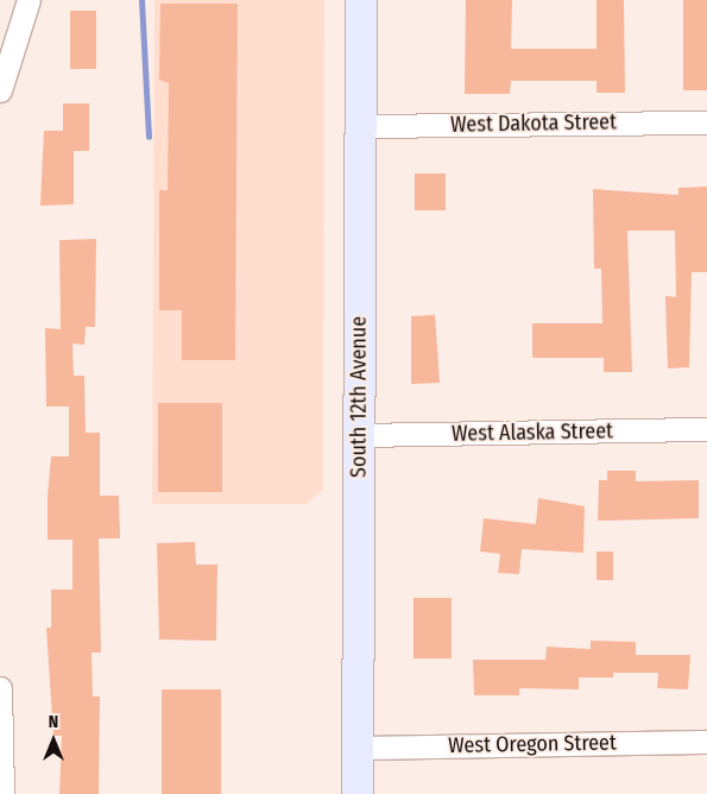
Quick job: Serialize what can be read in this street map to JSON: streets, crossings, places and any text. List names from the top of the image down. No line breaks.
{"streets":{"main road":["South 12th Avenue"],"street":["West Dakota Street","West Alaska Street","West Oregon Street"]},"crossings":[["West Dakota Street","South 12th Avenue"],["South 12th Avenue","West Alaska Street"],["South 12th Avenue","West Oregon Street"]],"north":"top"}
